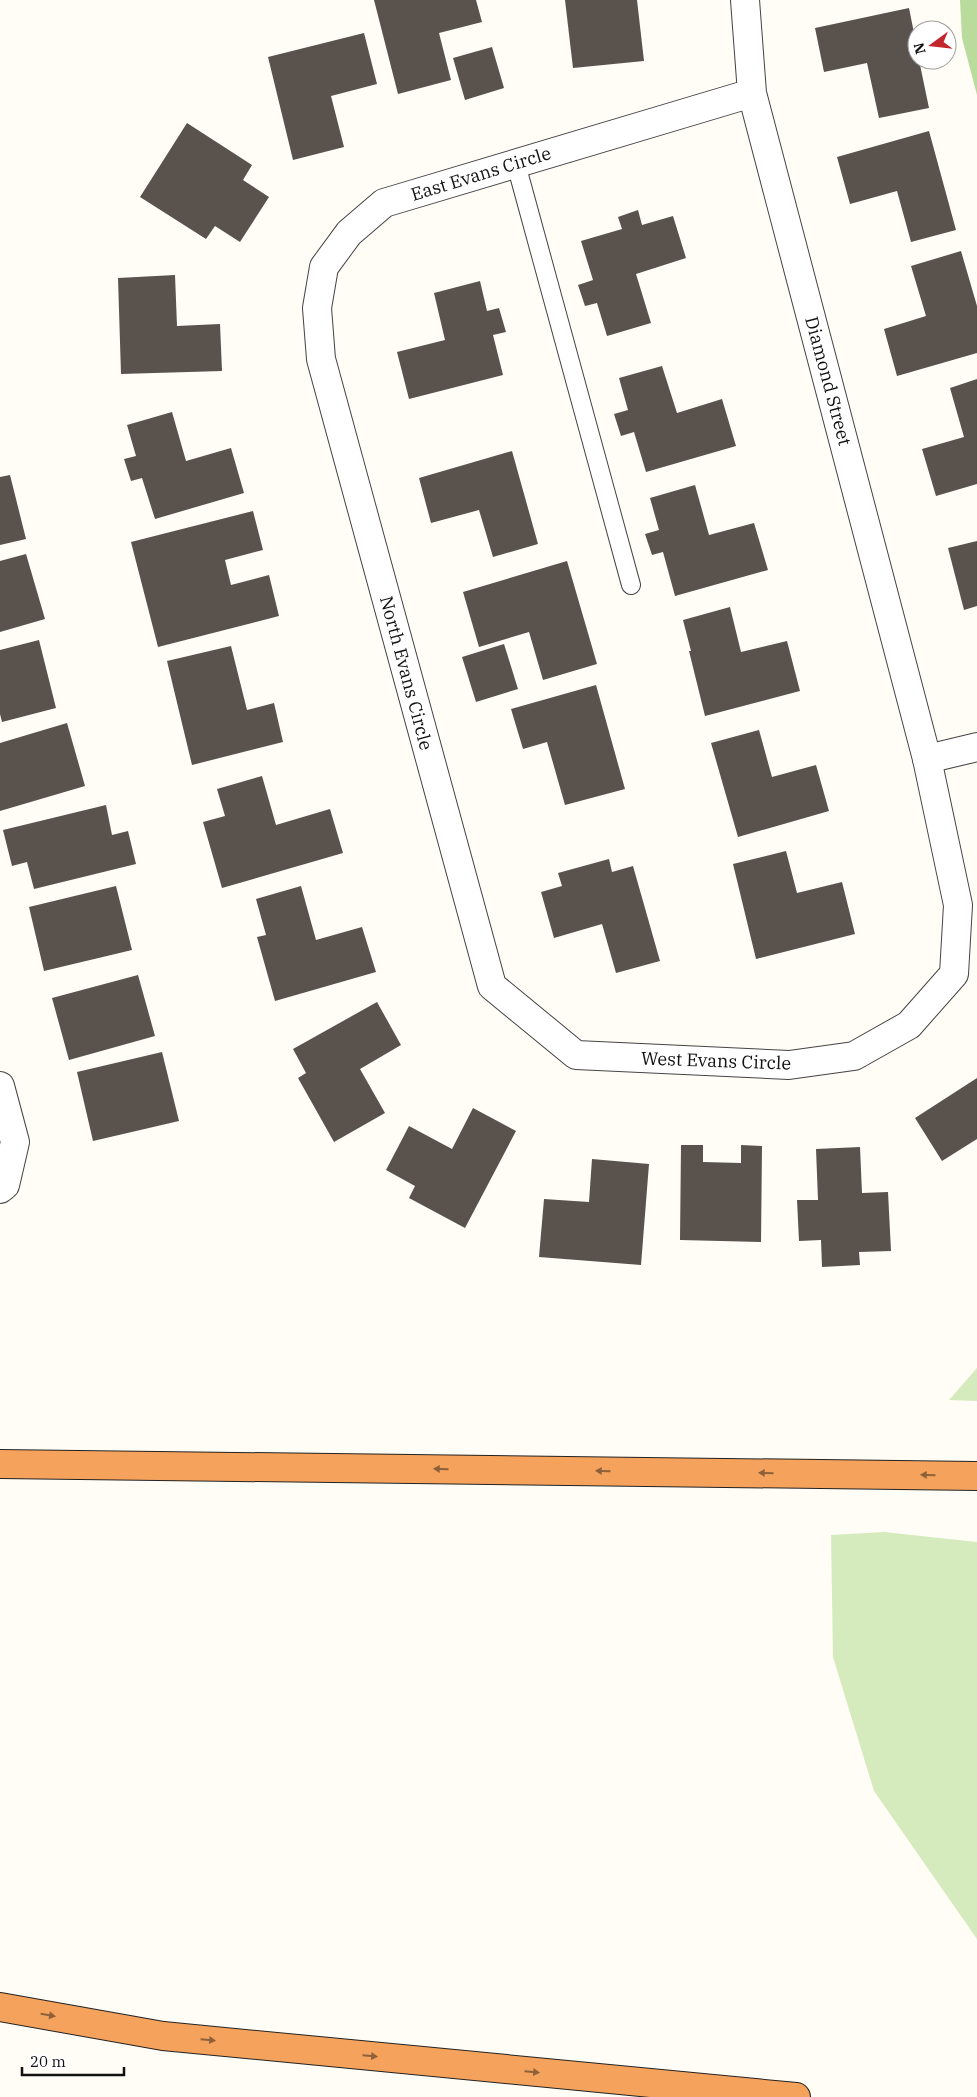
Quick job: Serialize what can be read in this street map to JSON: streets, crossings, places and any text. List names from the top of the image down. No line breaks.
{"streets":{"street":["East Evans Circle","Diamond Street","North Evans Circle","West Evans Circle"]},"crossings":[["East Evans Circle","Diamond Street"],["East Evans Circle","North Evans Circle"],["Diamond Street","West Evans Circle"],["North Evans Circle","West Evans Circle"]],"scale_bar":"20 m","north":"left"}
